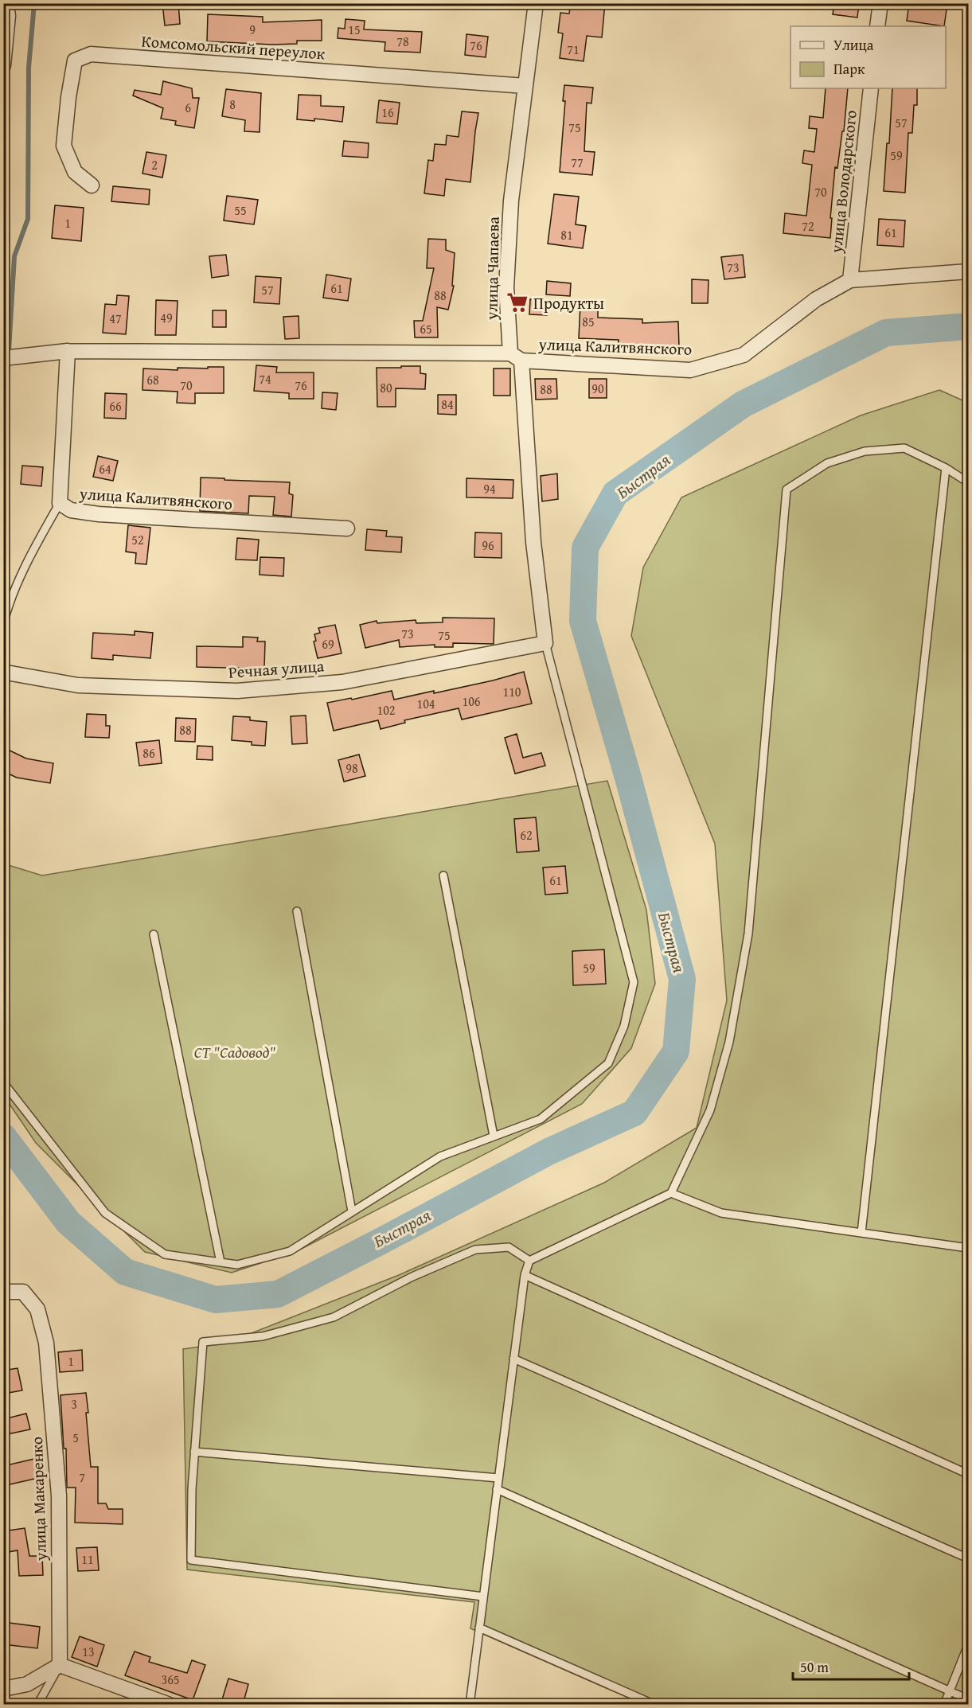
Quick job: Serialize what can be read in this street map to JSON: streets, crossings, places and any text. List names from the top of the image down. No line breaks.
{"streets":{"street":["Комсомольский переулок","улица Володарского","улица Чапаева","улица Калитвянского","Речная улица","улица Макаренко"]},"crossings":[["Комсомольский переулок","улица Чапаева"],["улица Володарского","улица Калитвянского"],["улица Чапаева","улица Калитвянского"],["улица Чапаева","Речная улица"]],"water":["Быстрая"],"parks":["СТ \"Садовод\""],"places":{"supermarket":["Продукты"]},"house_numbers":["9","15","78","76","71","8","6","16","57","75","59","77","2","70","55","1","72","61","81","73","61","57","88","49","47","85","65","74","68","70","76","80","90","88","84","66","64","94","52","96","73","75","69","110","106","104","102","88","86","98","62","61","59","1","3","5","7","11","13","365"],"legend":["Улица","Парк"],"scale_bar":"50 m"}
